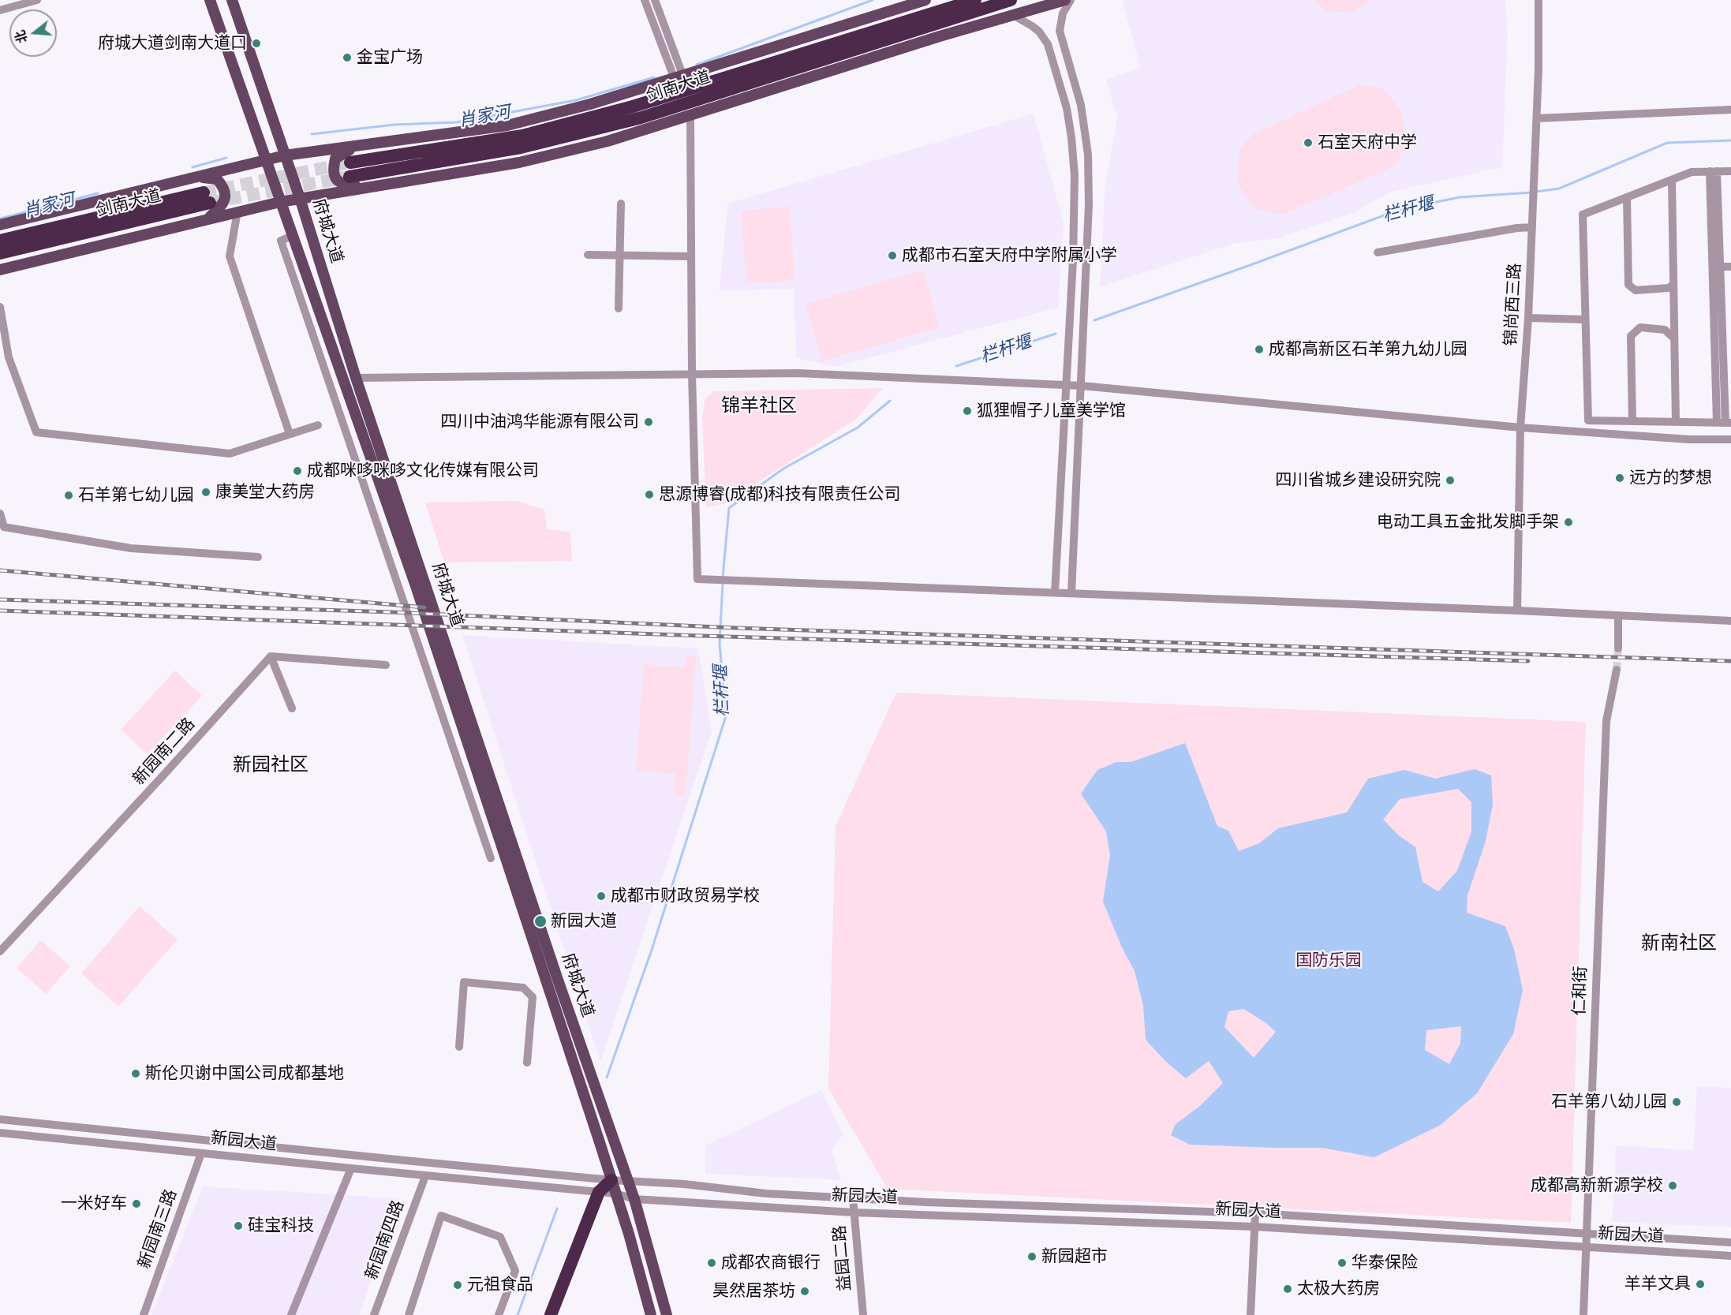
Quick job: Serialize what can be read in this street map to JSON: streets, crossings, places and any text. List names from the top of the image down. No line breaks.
{"streets":{"highway":["剑南大道"],"main road":["府城大道"],"street":["锦尚西三路","新园南二路","仁和街","新园大道","新园南三路","新园南四路","益园二路"]},"crossings":[["府城大道","新园大道"],["仁和街","新园大道"],["新园大道","新园南三路"],["新园大道","新园南四路"],["新园大道","益园二路"]],"districts":["锦羊社区","新园社区","新南社区"],"water":["肖家河","栏杆堰"],"parks":["国防乐园"],"places":["府城大道剑南大道口","金宝广场","石室天府中学","成都市石室天府中学附属小学","成都高新区石羊第九幼儿园","狐狸帽子儿童美学馆","四川中油鸿华能源有限公司","成都咪哆咪哆文化传媒有限公司","远方的梦想","四川省城乡建设研究院","康美堂大药房","思源博睿(成都)科技有限责任公司","石羊第七幼儿园","电动工具五金批发脚手架","成都市财政贸易学校","新园大道","斯伦贝谢中国公司成都基地","石羊第八幼儿园","成都高新新源学校","一米好车","硅宝科技","新园超市","成都农商银行","华泰保险","羊羊文具","元祖食品","太极大药房","昊然居茶坊"],"north":"left"}
